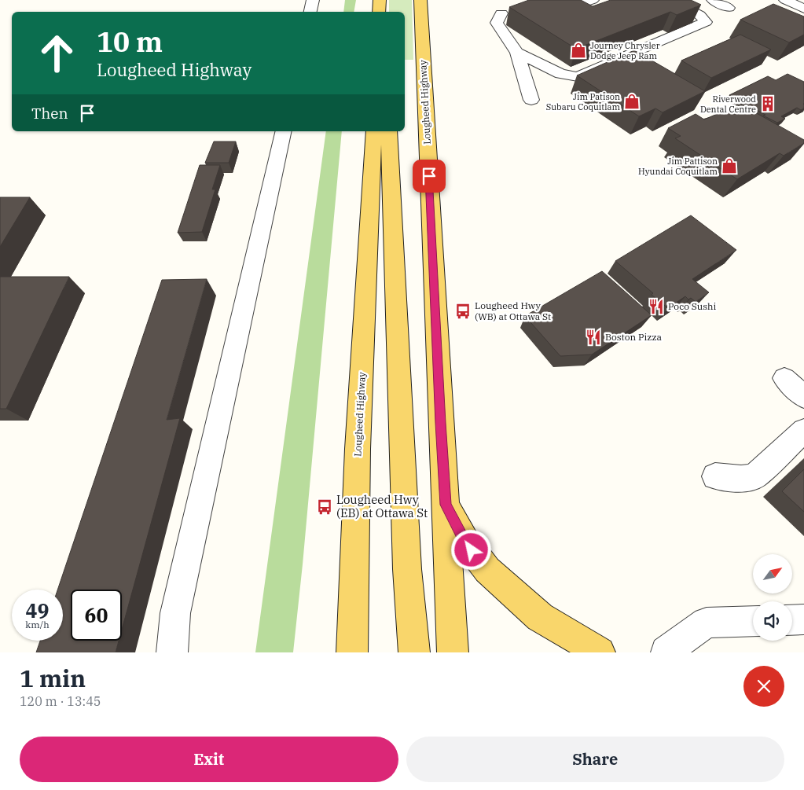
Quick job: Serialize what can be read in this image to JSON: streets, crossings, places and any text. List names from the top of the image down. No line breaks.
{"streets":{"main road":["Lougheed Highway"]},"places":{"shop":["Journey Chrysler Dodge Jeep Ram","Jim Patison Subaru Coquitlam","Jim Pattison Hyundai Coquitlam"],"building":["Riverwood Dental Centre"],"restaurant":["Poco Sushi","Boston Pizza"],"bus stop":["Lougheed Hwy (WB) at Ottawa St","Lougheed Hwy (EB) at Ottawa St"]},"north":"top right","page":{"turn":["10 m","Lougheed Highway"],"then":"Then","speed":"49 km/h","limit":"60","heading":["1 min","120 m · 13:45"],"buttons":["Exit","Share"]}}
